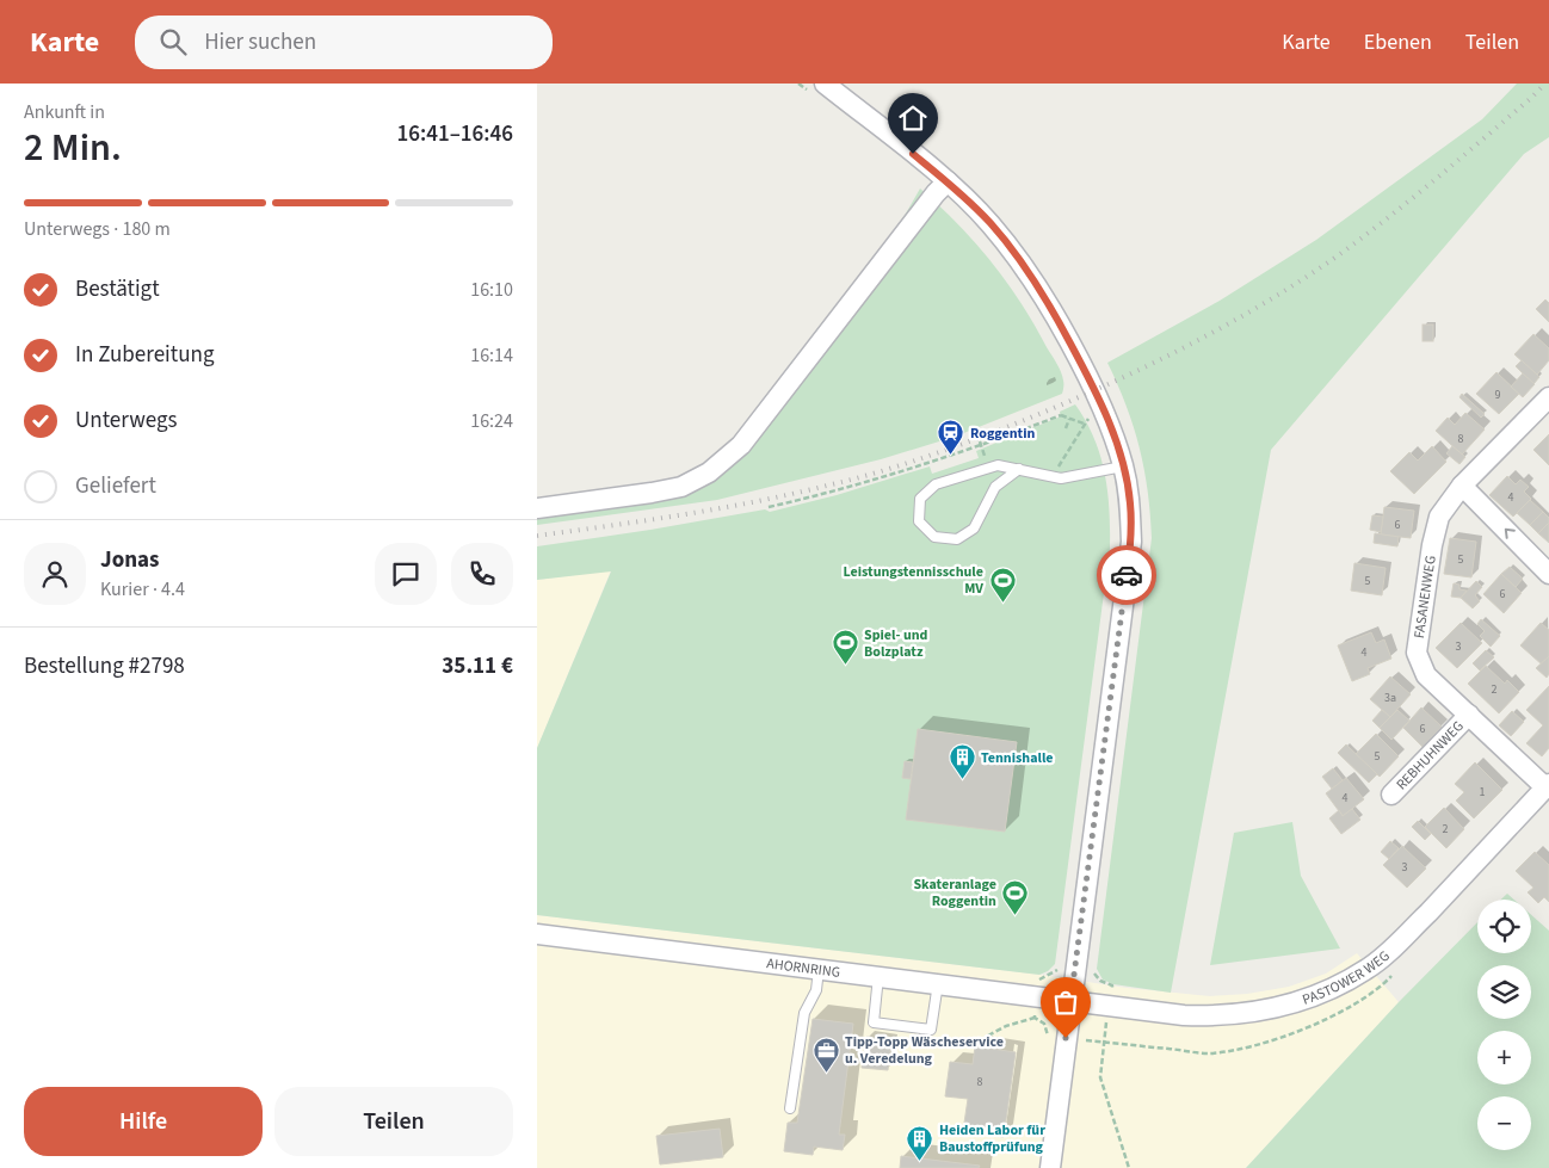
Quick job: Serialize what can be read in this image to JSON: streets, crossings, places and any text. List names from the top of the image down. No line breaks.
{"streets":{"street":["FASANENWEG","REBHUHNWEG","AHORNRING","PASTOWER WEG"]},"crossings":[["FASANENWEG","REBHUHNWEG"],["FASANENWEG","PASTOWER WEG"],["AHORNRING","PASTOWER WEG"]],"places":{"station":["Roggentin"],"sports":["Leistungstennisschule MV","Spiel- und Bolzplatz","Skateranlage Roggentin"],"building":["Tennishalle","Heiden Labor für Baustoffprüfung"],"office":["Tipp-Topp Wäscheservice u. Veredelung"]},"house_numbers":["9","8","4","6","5","5","6","3","4","2","3a","6","5","1","4","2","3","8"],"page":{"header":"Karte","search":"Hier suchen","nav":["Karte","Ebenen","Teilen"],"heading":["2 Min.","Ankunft in","16:41–16:46"],"panel":["Jonas","Kurier · 4.4","Bestellung #2798","35.11 €"],"bar":"Unterwegs · 180 m","list":[["Bestätigt","16:10"],["In Zubereitung","16:14"],["Unterwegs","16:24"],"Geliefert"],"map_buttons":["+","−"],"buttons":["Hilfe","Teilen"]}}
